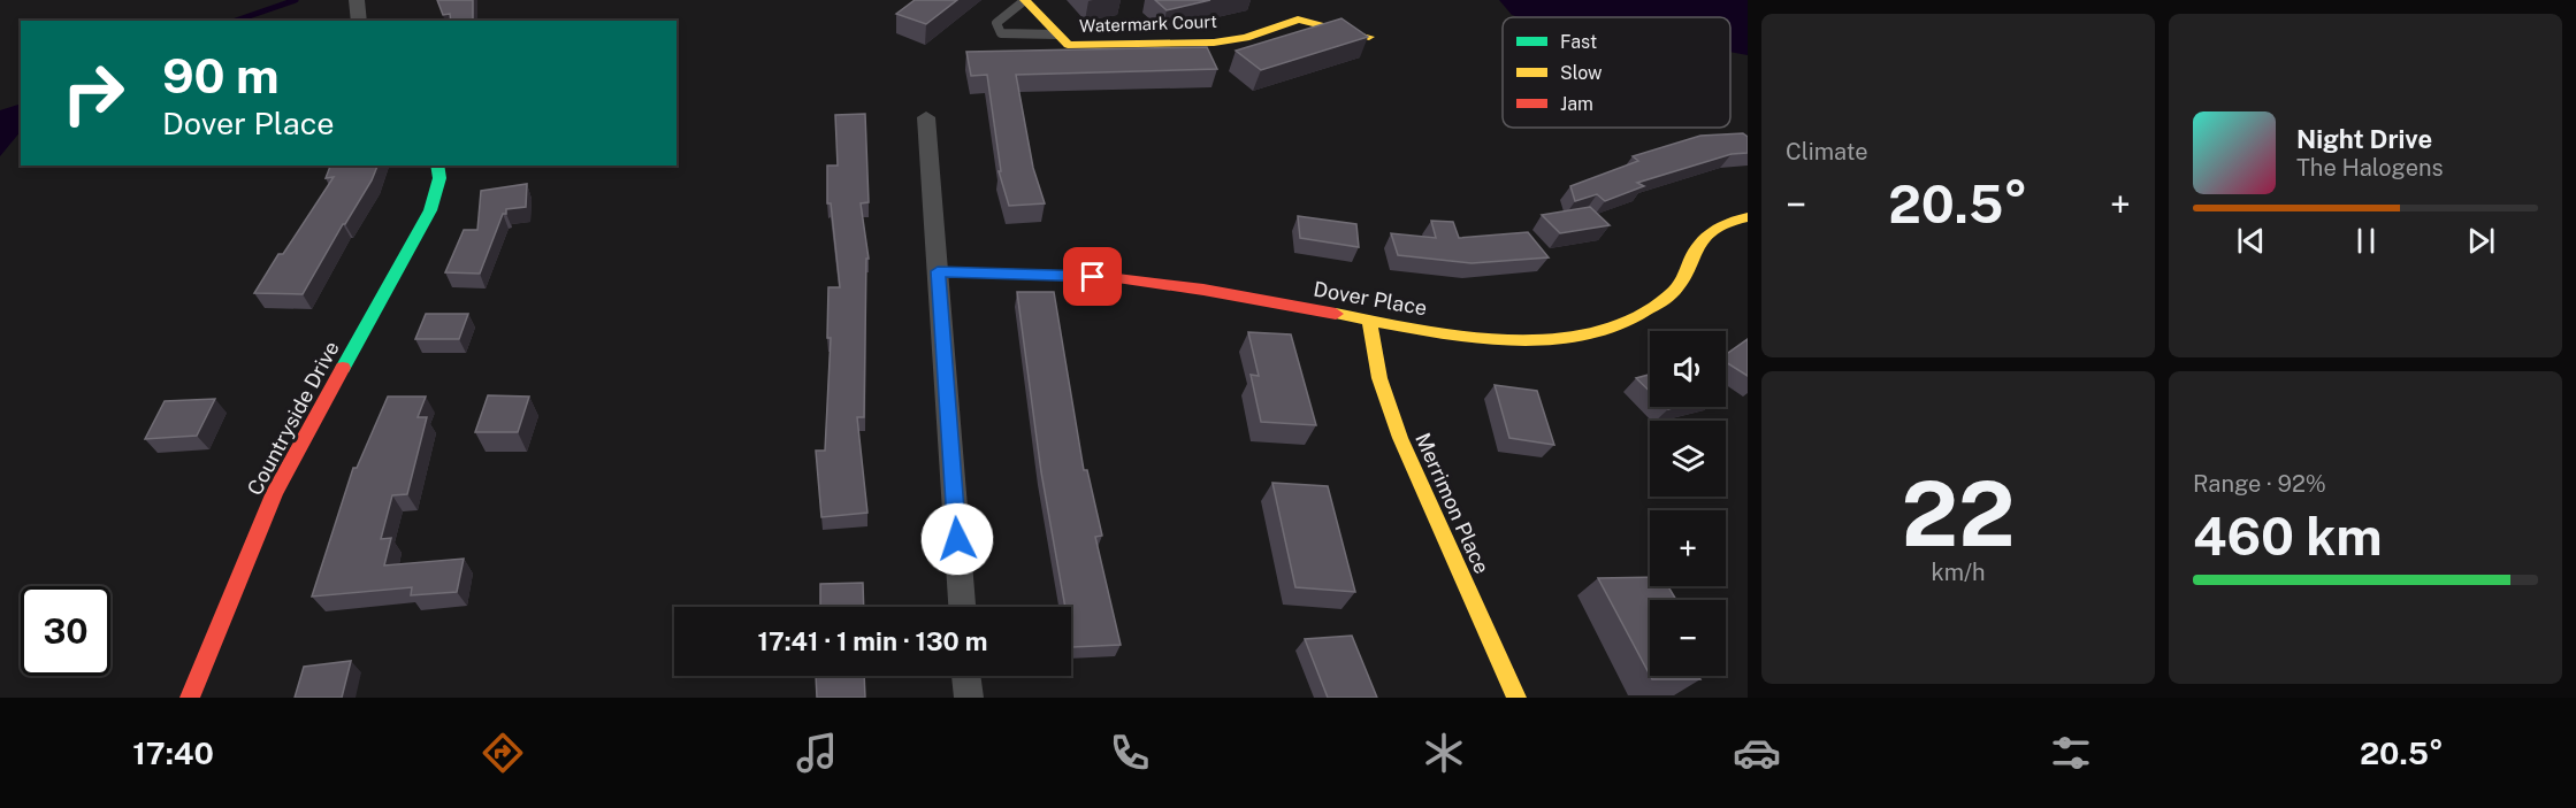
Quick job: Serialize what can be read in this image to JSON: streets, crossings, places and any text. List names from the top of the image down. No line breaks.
{"streets":{"street":["Watermark Court","Dover Place","Countryside Drive","Merrimon Place"]},"crossings":[["Dover Place","Merrimon Place"]],"legend":["Fast","Slow","Jam"],"page":{"tile":["Climate",["22","km/h"],["Range · 92%","460 km"]],"turn":["90 m","Dover Place"],"song":["Night Drive","The Halogens"],"heat":["−","20.5°","+"],"map_buttons":["+","−"],"limit":"30","trip":"17:41 · 1 min · 130 m","tabs":["17:40","20.5°"]}}
